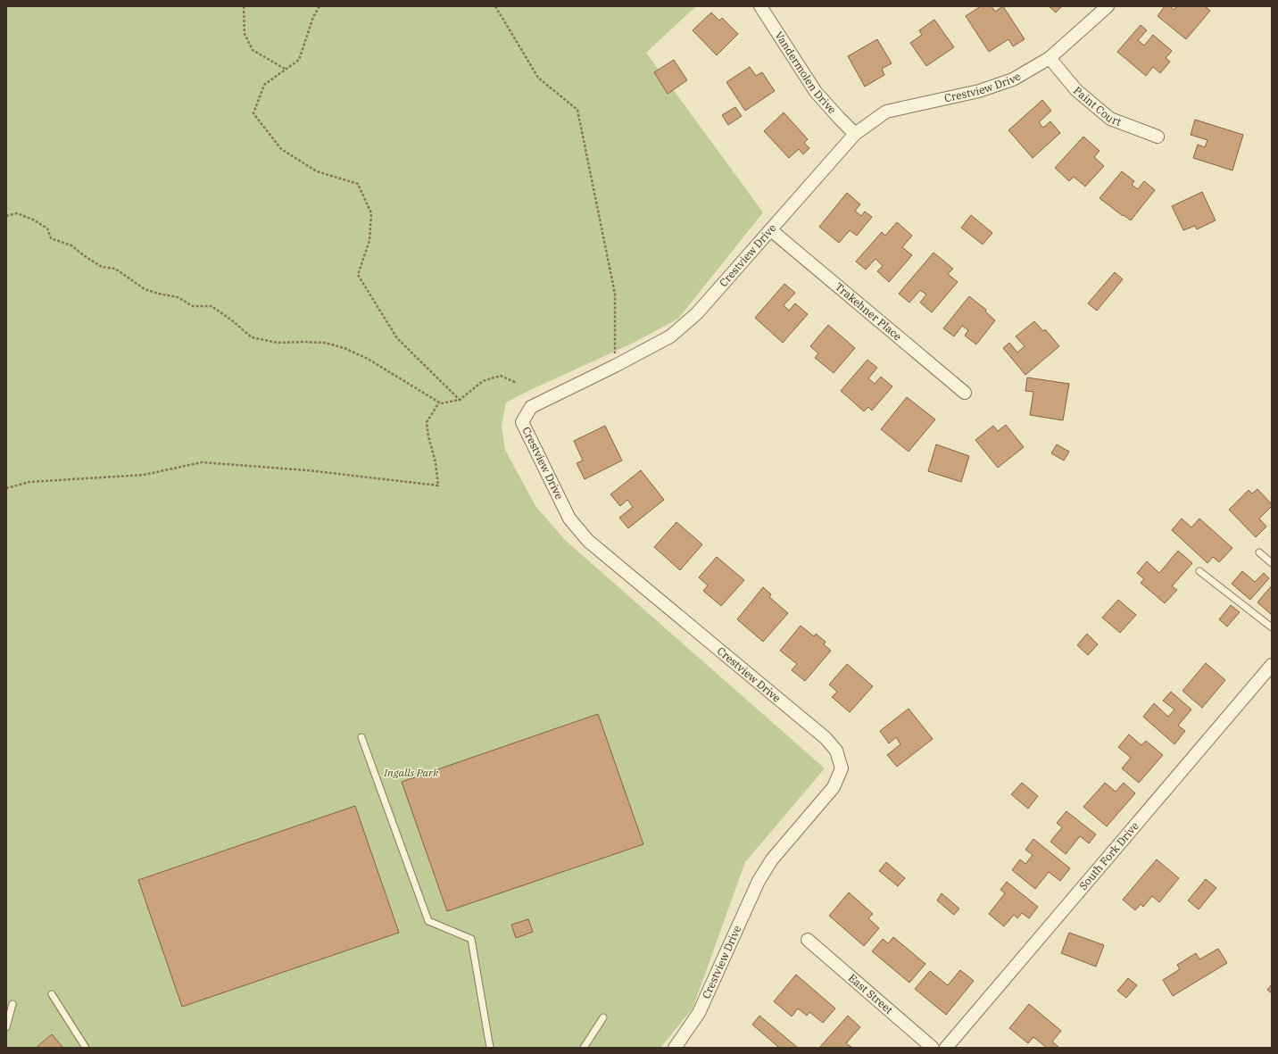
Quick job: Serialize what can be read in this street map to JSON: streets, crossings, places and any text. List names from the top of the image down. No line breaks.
{"streets":{"street":["Vandermolen Drive","Crestview Drive","Paint Court","Trakehner Place","South Fork Drive","East Street"]},"crossings":[["Vandermolen Drive","Crestview Drive"],["Crestview Drive","Paint Court"],["Crestview Drive","Trakehner Place"]],"parks":["Ingalls Park"]}
